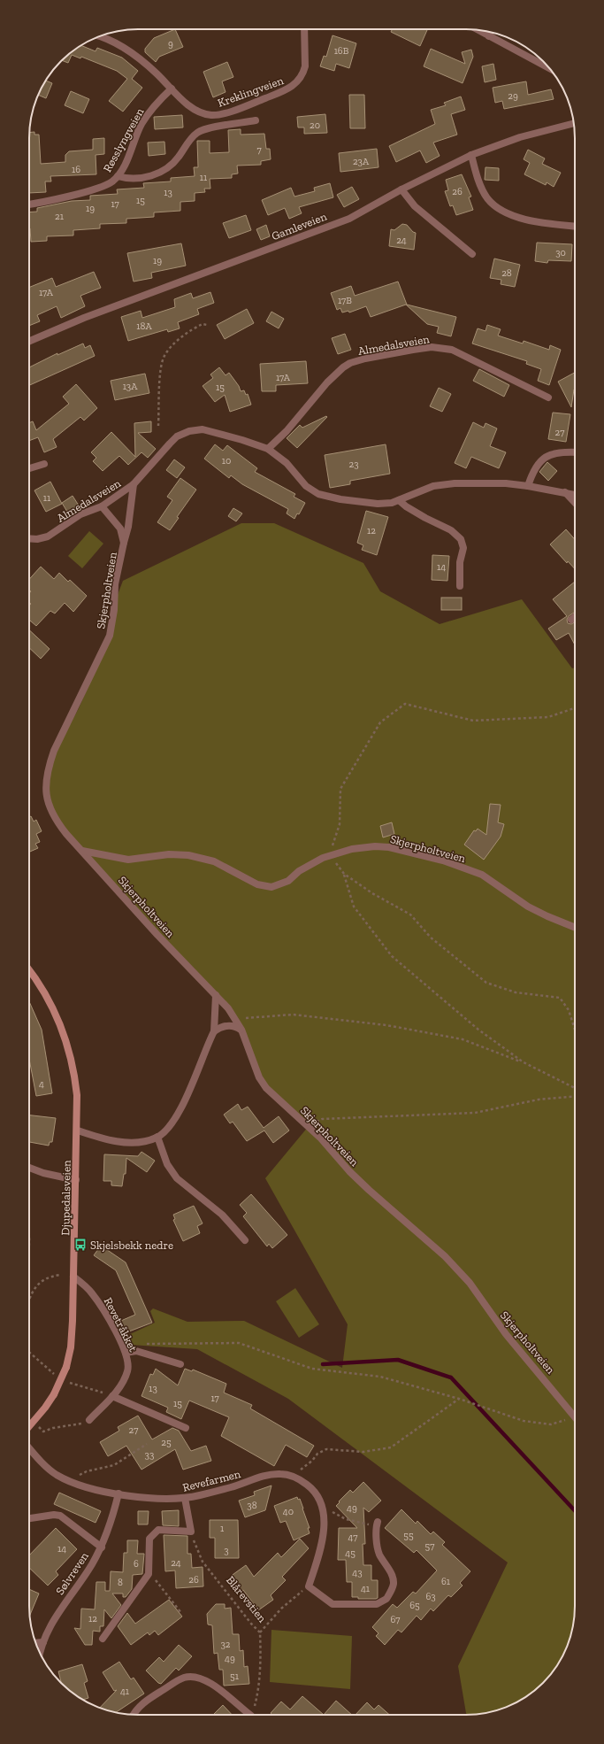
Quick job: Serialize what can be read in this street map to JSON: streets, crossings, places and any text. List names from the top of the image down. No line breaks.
{"streets":{"street":["Kreklingveien","Røsslyngveien","Gamleveien","Almedalsveien","Skjerpholtveien","Djupedalsveien","Revetråkket","Revefarmen","Sølvreven"],"path":["Blårevstien"]},"crossings":[["Kreklingveien","Røsslyngveien"],["Almedalsveien","Skjerpholtveien"],["Djupedalsveien","Revetråkket"],["Revefarmen","Sølvreven"]],"places":{"bus stop":["Skjelsbekk nedre"]},"house_numbers":["9","16B","29","20","7","23A","16","11","26","13","15","17","19","21","24","30","19","28","17A","17B","18A","17A","13A","15","27","10","23","11","12","14","4","13","17","15","27","25","33","38","49","40","1","55","47","57","14","3","45","24","6","43","26","61","8","41","63","65","12","67","32","49","51","41"]}
